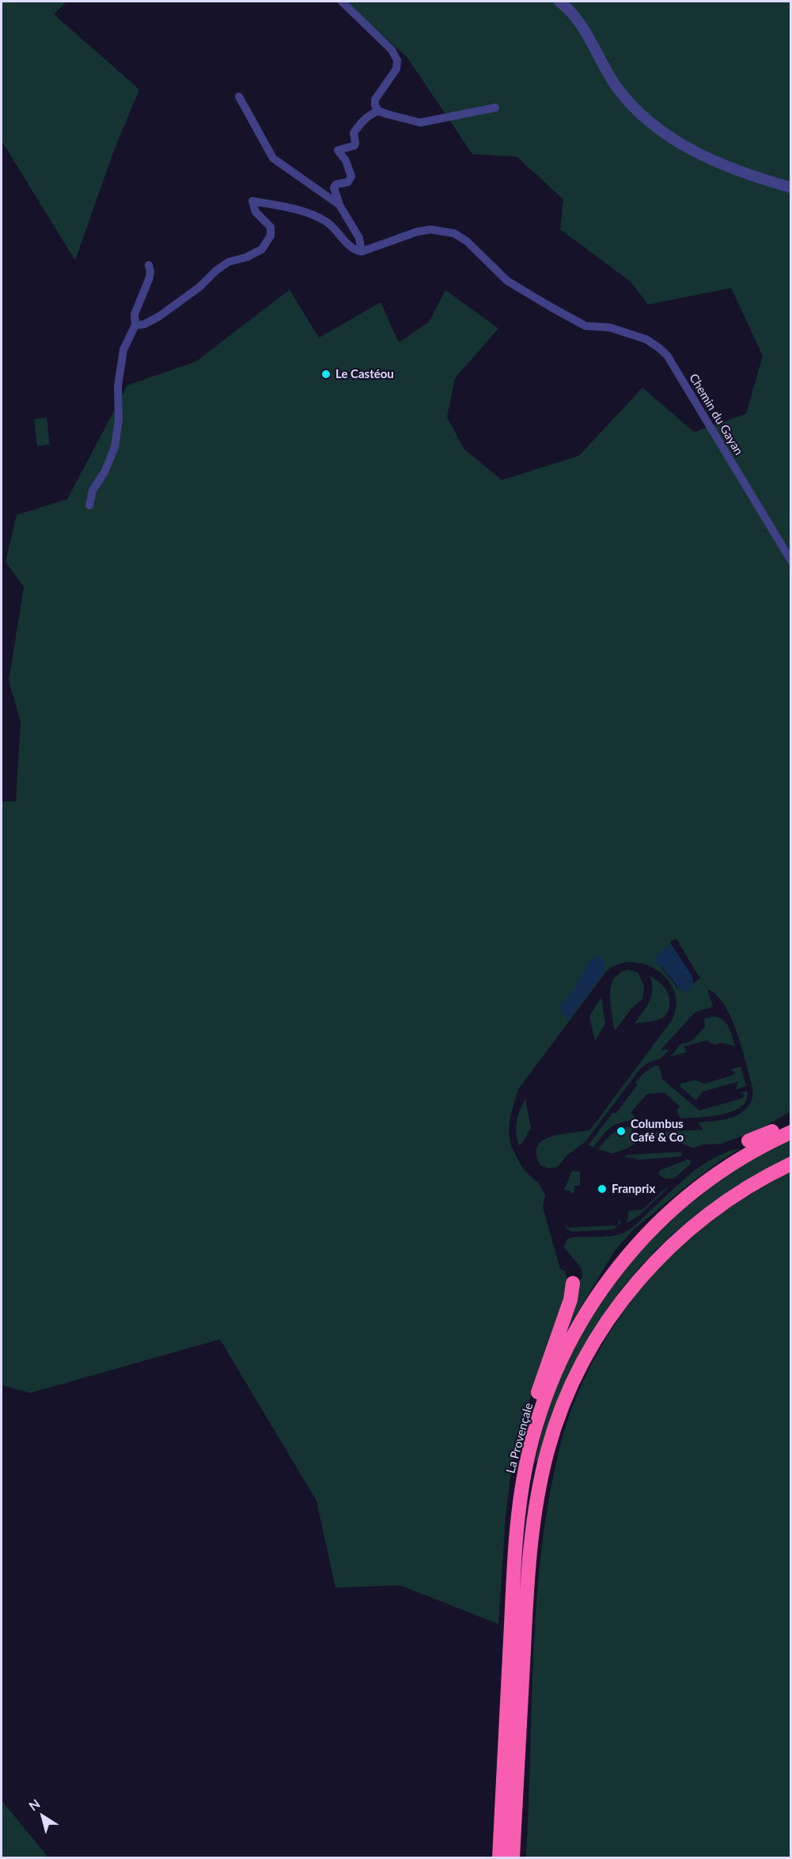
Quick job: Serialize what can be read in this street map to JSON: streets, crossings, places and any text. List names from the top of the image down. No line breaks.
{"streets":{"highway":["La Provençale"],"street":["Chemin du Gayan"]},"places":["Le Castéou","Columbus Café & Co","Franprix"],"north":"top left"}
